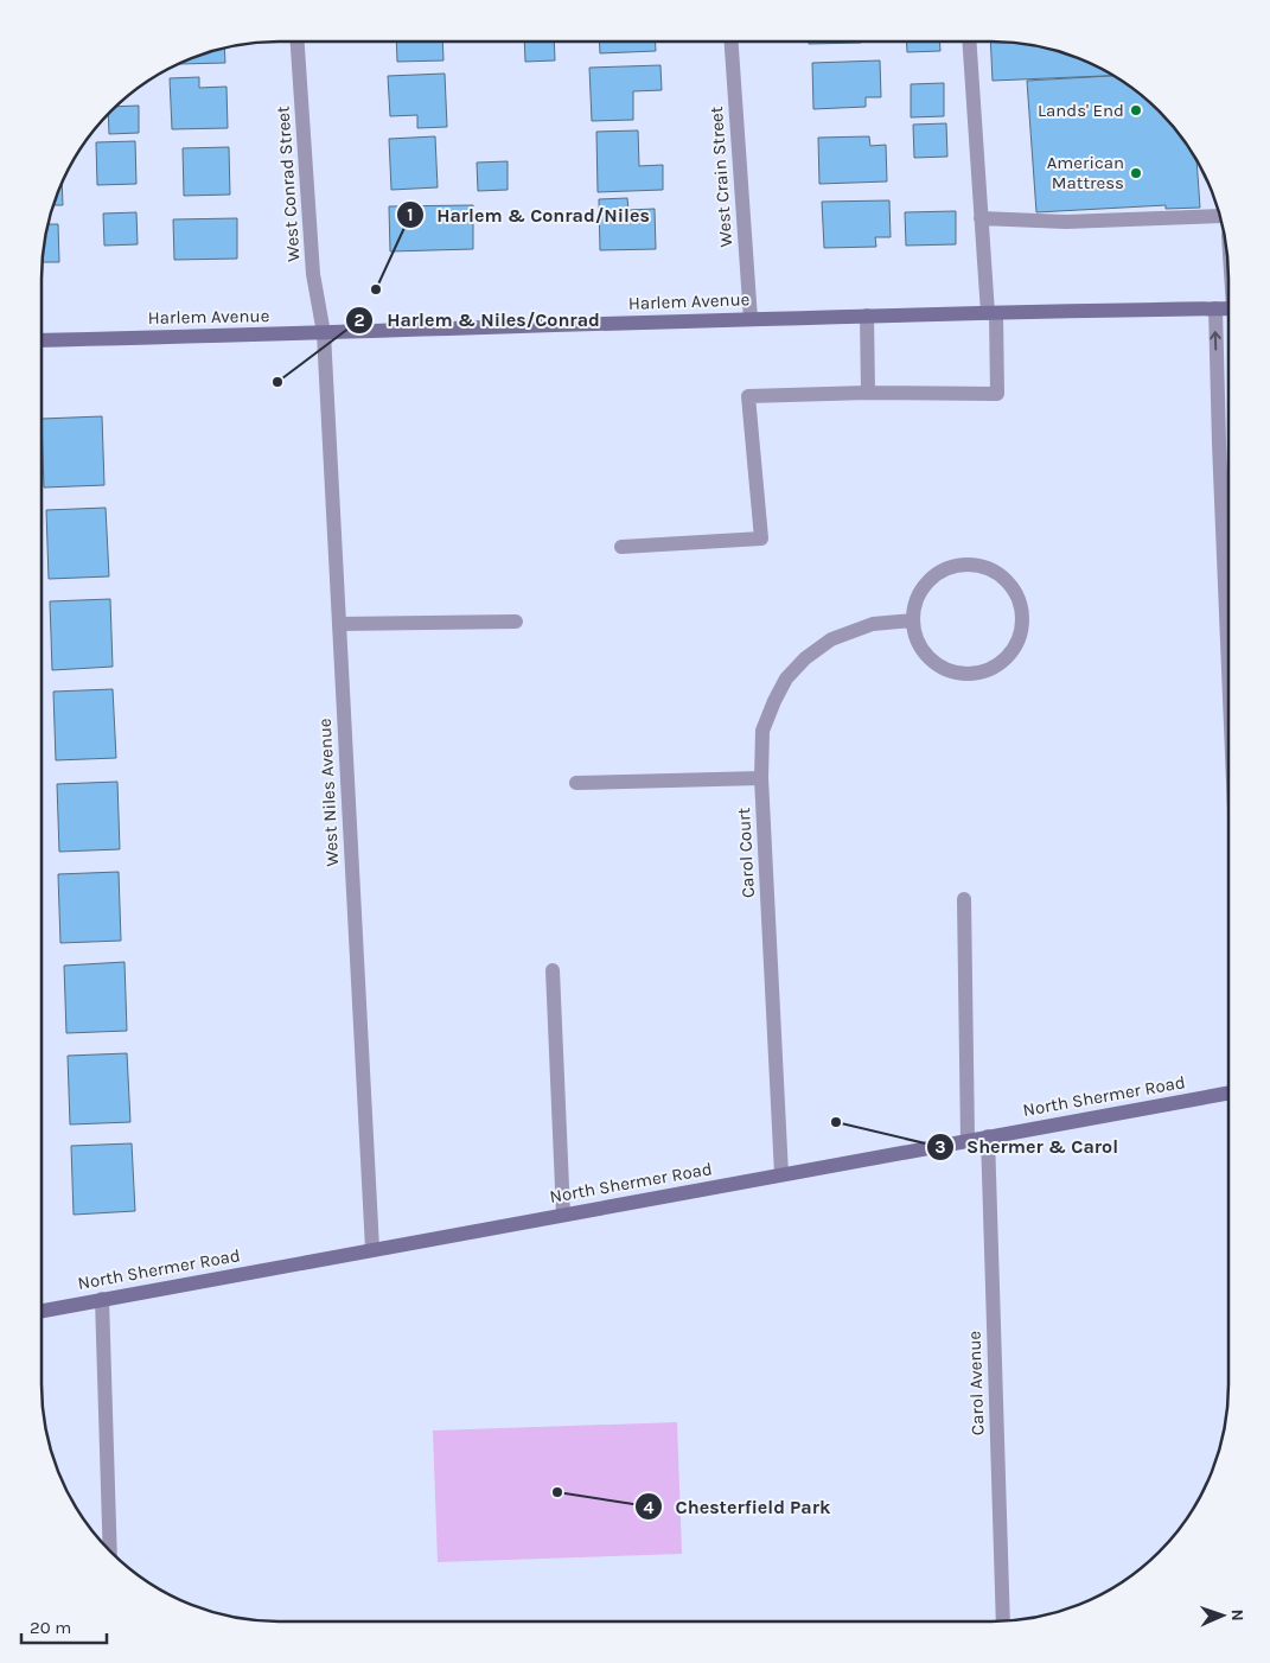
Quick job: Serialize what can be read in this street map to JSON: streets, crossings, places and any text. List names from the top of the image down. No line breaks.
{"streets":{"main road":["Harlem Avenue","North Shermer Road"],"street":["West Crain Street","West Conrad Street","West Niles Avenue","Carol Court","Carol Avenue"]},"crossings":[["West Crain Street","Harlem Avenue"],["West Conrad Street","Harlem Avenue"],["West Conrad Street","West Niles Avenue"],["Harlem Avenue","West Niles Avenue"],["West Niles Avenue","North Shermer Road"],["Carol Court","North Shermer Road"],["North Shermer Road","Carol Avenue"]],"places":["Lands' End","American Mattress","Harlem & Conrad/Niles","Harlem & Niles/Conrad","Shermer & Carol","Chesterfield Park"],"scale_bar":"20 m","north":"right"}
